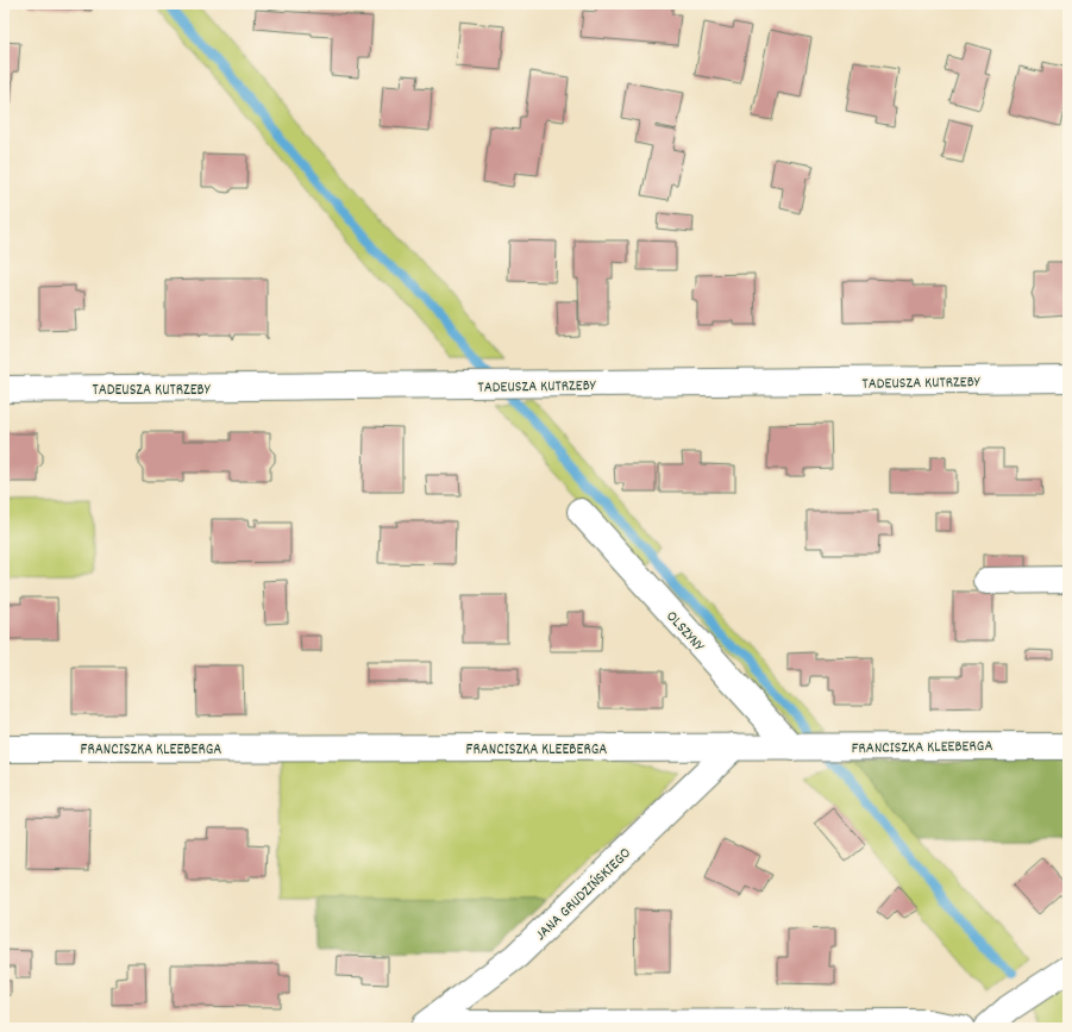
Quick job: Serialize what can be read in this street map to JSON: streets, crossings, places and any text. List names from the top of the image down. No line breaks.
{"streets":{"street":["TADEUSZA KUTRZEBY","OLSZYNY","FRANCISZKA KLEEBERGA","JANA GRUDZIŃSKIEGO"]},"crossings":[["OLSZYNY","FRANCISZKA KLEEBERGA"],["FRANCISZKA KLEEBERGA","JANA GRUDZIŃSKIEGO"]]}
